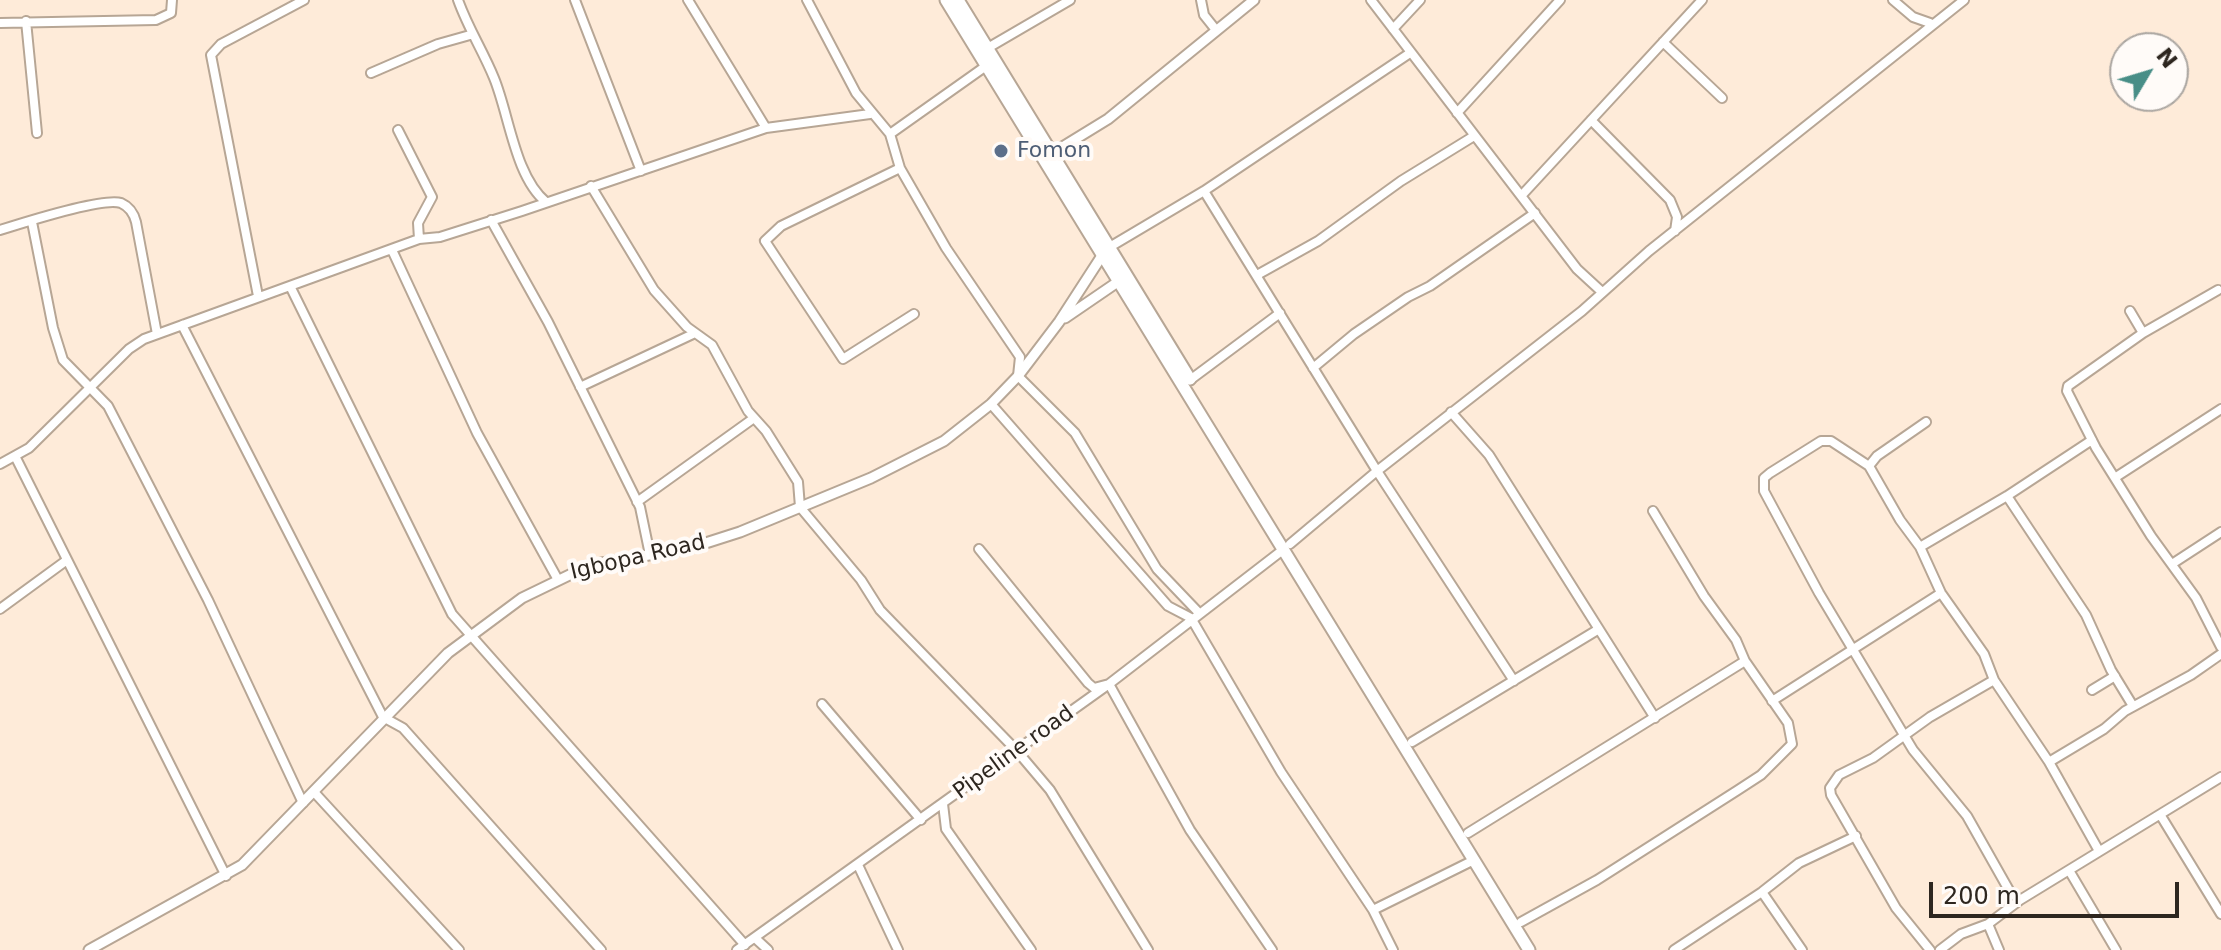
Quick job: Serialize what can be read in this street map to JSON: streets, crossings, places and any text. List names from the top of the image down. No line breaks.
{"streets":{"street":["Igbopa Road","Pipeline road"]},"places":["Fomon"],"scale_bar":"200 m","north":"top right"}
